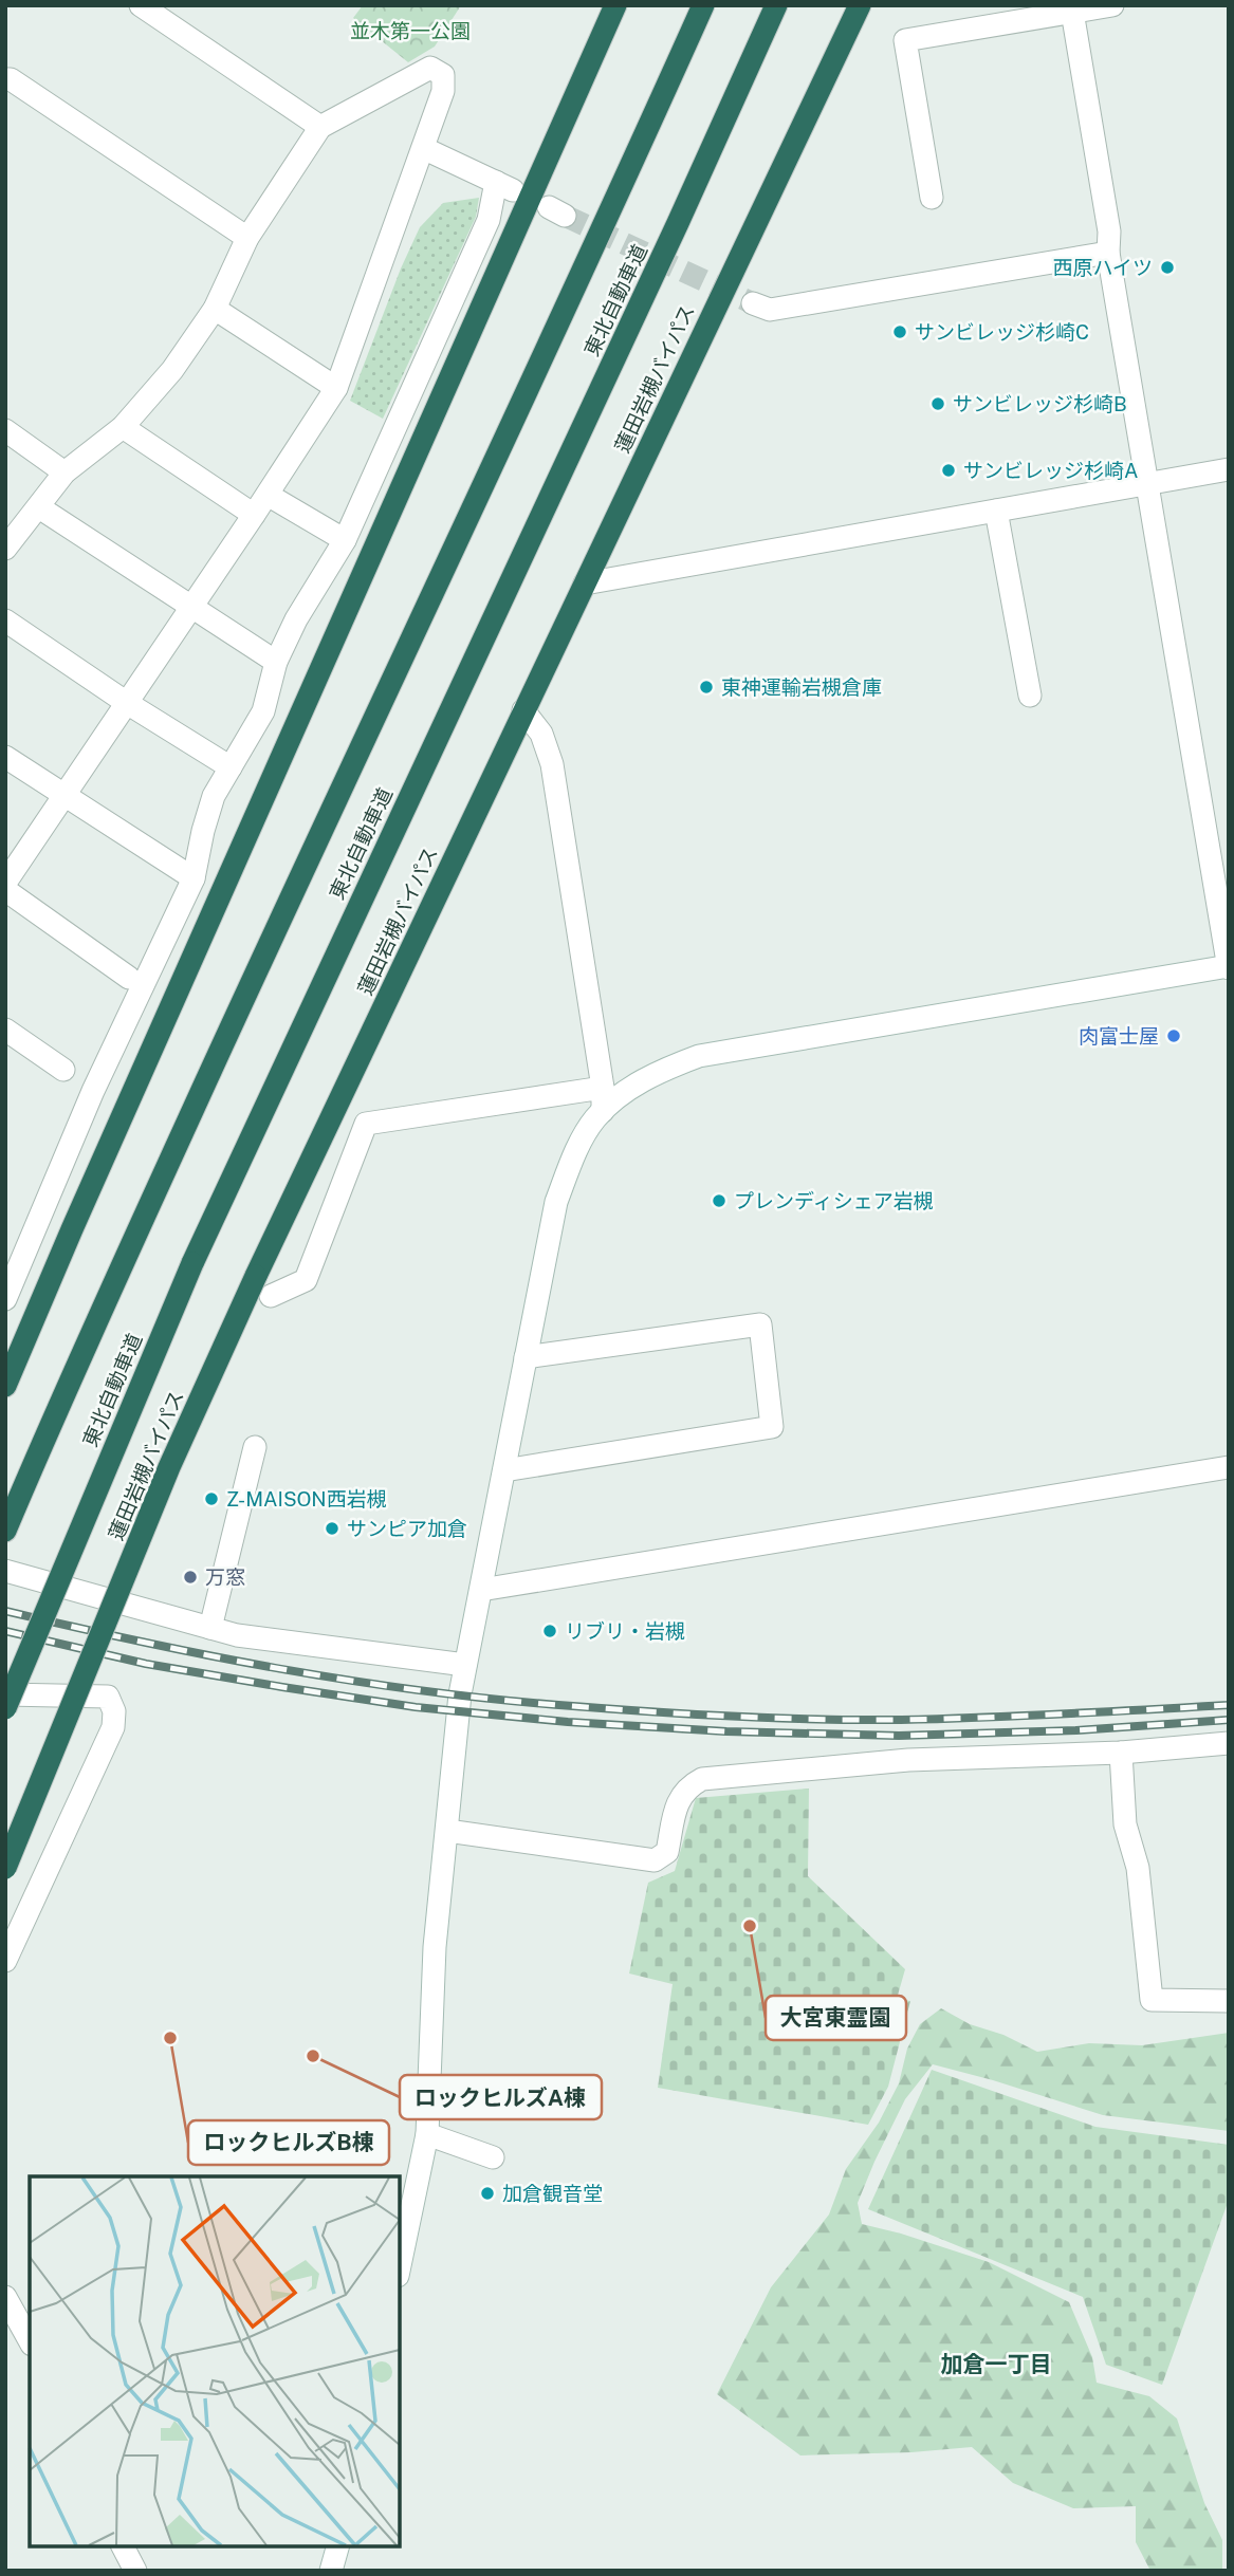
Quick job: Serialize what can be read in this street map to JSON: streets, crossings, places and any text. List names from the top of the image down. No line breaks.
{"streets":{"highway":["東北自動車道","蓮田岩槻バイパス"]},"districts":["加倉一丁目"],"parks":["並木第一公園"],"places":["西原ハイツ","サンビレッジ杉崎C","サンビレッジ杉崎B","サンビレッジ杉崎A","東神運輸岩槻倉庫","肉富士屋","プレンディシェア岩槻","Z-MAISON西岩槻","サンピア加倉","万窓","リブリ・岩槻","大宮東霊園","ロックヒルズB棟","ロックヒルズA棟","加倉観音堂"]}
